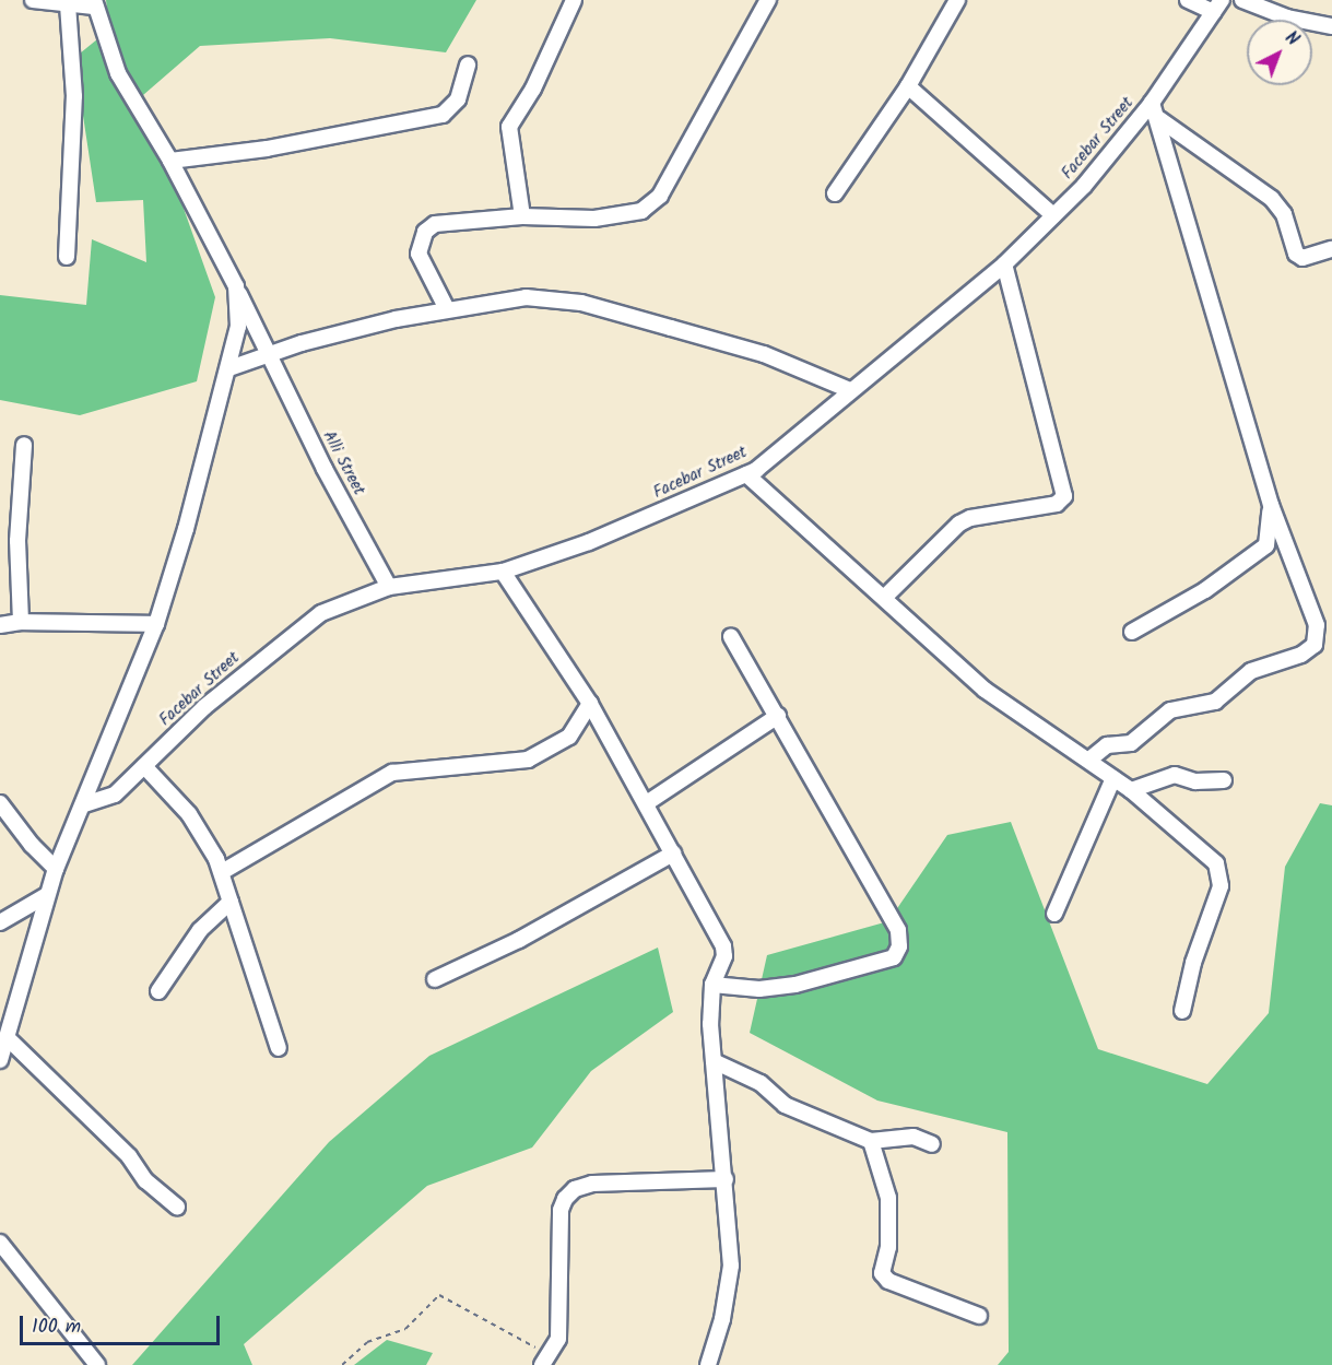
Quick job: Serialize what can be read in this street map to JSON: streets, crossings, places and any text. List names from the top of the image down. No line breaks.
{"streets":{"street":["Facebar Street","Alli Street"]},"crossings":[["Facebar Street","Alli Street"]],"scale_bar":"100 m","north":"top right"}
